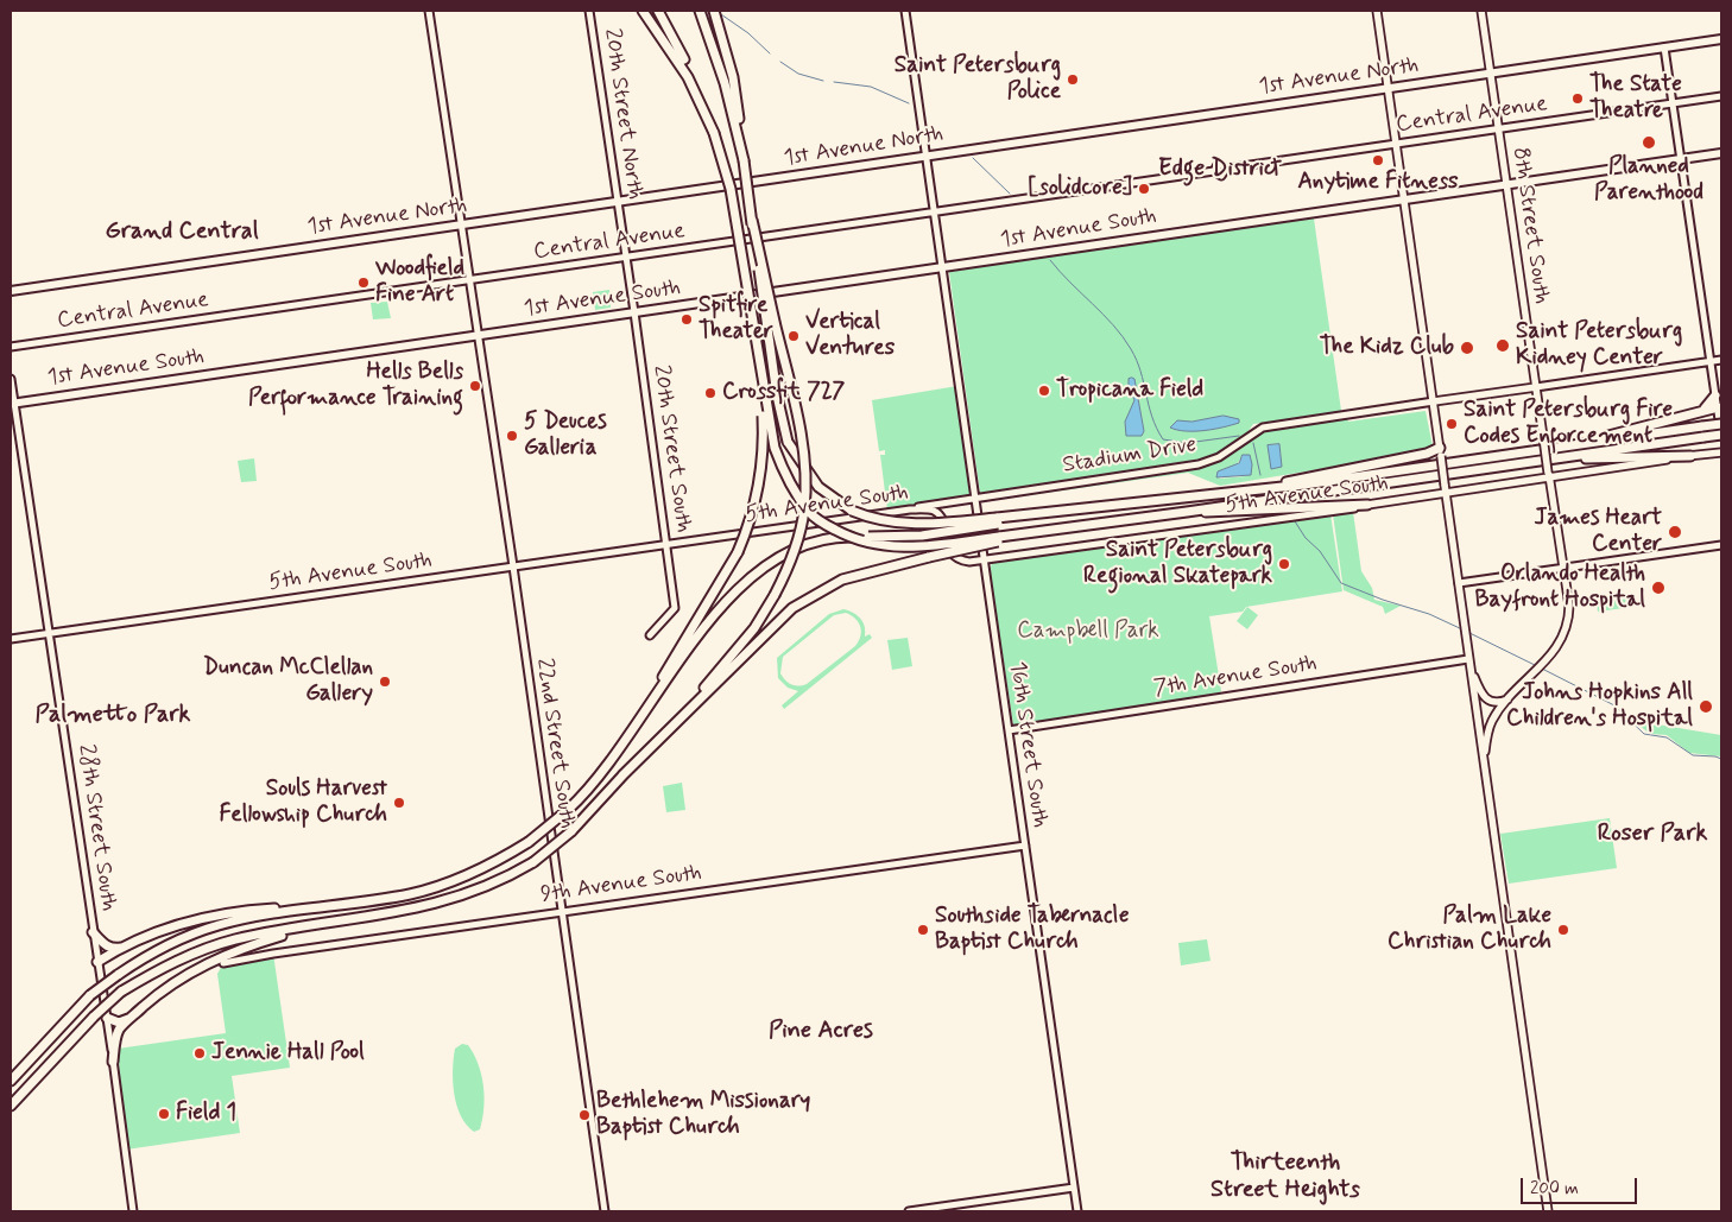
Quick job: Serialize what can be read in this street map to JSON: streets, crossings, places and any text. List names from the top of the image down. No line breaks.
{"streets":{"main road":["1st Avenue North","8th Street South","1st Avenue South","5th Avenue South"],"street":["20th Street North","Central Avenue","20th Street South","Stadium Drive","7th Avenue South","22nd Street South","16th Street South","28th Street South","9th Avenue South"]},"crossings":[["1st Avenue North","20th Street North"],["1st Avenue North","8th Street South"],["1st Avenue North","22nd Street South"],["1st Avenue North","16th Street South"],["20th Street North","Central Avenue"],["20th Street North","20th Street South"],["Central Avenue","8th Street South"],["Central Avenue","20th Street South"],["Central Avenue","22nd Street South"],["Central Avenue","16th Street South"],["8th Street South","1st Avenue South"],["8th Street South","5th Avenue South"],["1st Avenue South","20th Street South"],["1st Avenue South","22nd Street South"],["1st Avenue South","16th Street South"],["1st Avenue South","28th Street South"],["20th Street South","5th Avenue South"],["Stadium Drive","5th Avenue South"],["Stadium Drive","16th Street South"],["5th Avenue South","22nd Street South"],["5th Avenue South","16th Street South"],["5th Avenue South","28th Street South"],["7th Avenue South","16th Street South"],["22nd Street South","9th Avenue South"],["16th Street South","9th Avenue South"]],"districts":["Edge District","Grand Central","Palmetto Park","Roser Park","Pine Acres","Thirteenth Street Heights"],"parks":["Campbell Park"],"places":["Saint Petersburg Police","The State Theatre","Planned Parenthood","Anytime Fitness","[solidcore]","Woodfield Fine Art","Spitfire Theater","Vertical Ventures","Saint Petersburg Kidney Center","The Kidz Club","Hells Bells Performance Training","Tropicana Field","Crossfit 727","Saint Petersburg Fire Codes Enforcement","5 Deuces Galleria","James Heart Center","Saint Petersburg Regional Skatepark","Orlando Health Bayfront Hospital","Duncan McClellan Gallery","Johns Hopkins All Children's Hospital","Souls Harvest Fellowship Church","Southside Tabernacle Baptist Church","Palm Lake Christian Church","Jennie Hall Pool","Field 1","Bethlehem Missionary Baptist Church"],"scale_bar":"200 m"}
